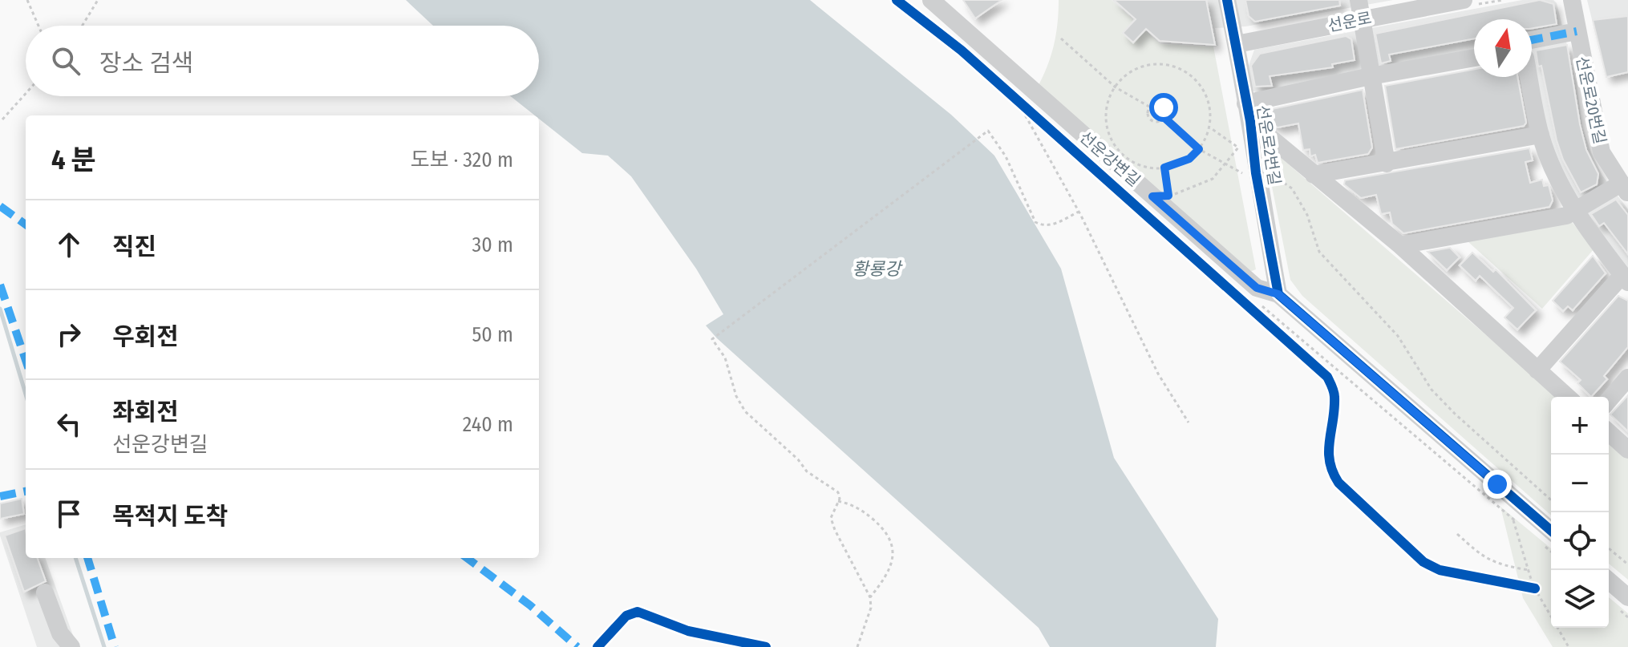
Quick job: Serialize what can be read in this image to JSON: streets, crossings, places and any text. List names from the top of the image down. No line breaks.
{"streets":{"street":["선운로","선운로20번길","선운로2번길","선운강변길"]},"crossings":[["선운로","선운로2번길"],["선운로2번길","선운강변길"]],"water":["황룡강"],"north":"top","page":{"search":"장소 검색","heading":["4 분","도보 · 320 m"],"list":[["직진","30 m"],["우회전","50 m"],["좌회전","선운강변길","240 m"],"목적지 도착"],"map_buttons":["+","−"]}}
